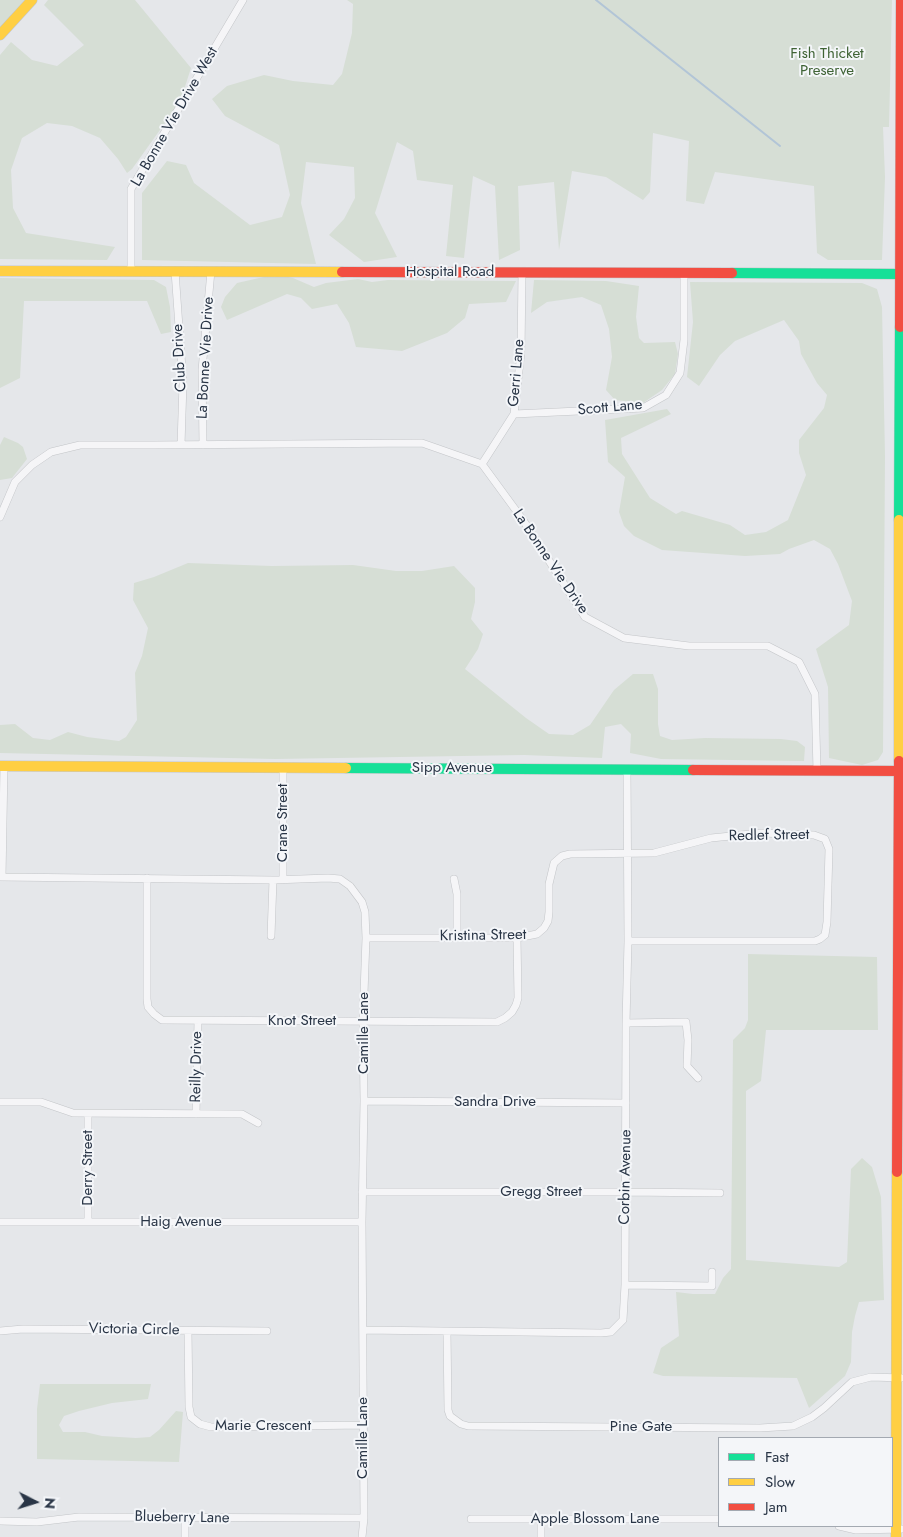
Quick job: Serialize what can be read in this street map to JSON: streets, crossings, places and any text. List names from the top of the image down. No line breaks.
{"streets":{"street":["La Bonne Vie Drive West","Hospital Road","Club Drive","La Bonne Vie Drive","Gerri Lane","Scott Lane","Sipp Avenue","Crane Street","Redlef Street","Kristina Street","Knot Street","Camille Lane","Reilly Drive","Sandra Drive","Derry Street","Corbin Avenue","Gregg Street","Haig Avenue","Victoria Circle","Marie Crescent","Pine Gate","Blueberry Lane","Apple Blossom Lane"]},"crossings":[["La Bonne Vie Drive West","Hospital Road"],["Hospital Road","Club Drive"],["Hospital Road","La Bonne Vie Drive"],["Hospital Road","Gerri Lane"],["Hospital Road","Scott Lane"],["La Bonne Vie Drive","Gerri Lane"],["La Bonne Vie Drive","Sipp Avenue"],["Gerri Lane","Scott Lane"],["Sipp Avenue","Crane Street"],["Sipp Avenue","Corbin Avenue"],["Crane Street","Camille Lane"],["Redlef Street","Kristina Street"],["Redlef Street","Corbin Avenue"],["Kristina Street","Knot Street"],["Kristina Street","Camille Lane"],["Kristina Street","Corbin Avenue"],["Knot Street","Camille Lane"],["Knot Street","Reilly Drive"],["Camille Lane","Sandra Drive"],["Camille Lane","Corbin Avenue"],["Camille Lane","Gregg Street"],["Camille Lane","Haig Avenue"],["Camille Lane","Marie Crescent"],["Camille Lane","Blueberry Lane"],["Sandra Drive","Corbin Avenue"],["Derry Street","Haig Avenue"],["Corbin Avenue","Gregg Street"],["Corbin Avenue","Pine Gate"],["Victoria Circle","Marie Crescent"]],"parks":["Fish Thicket Preserve"],"legend":["Fast","Slow","Jam"],"north":"right"}
